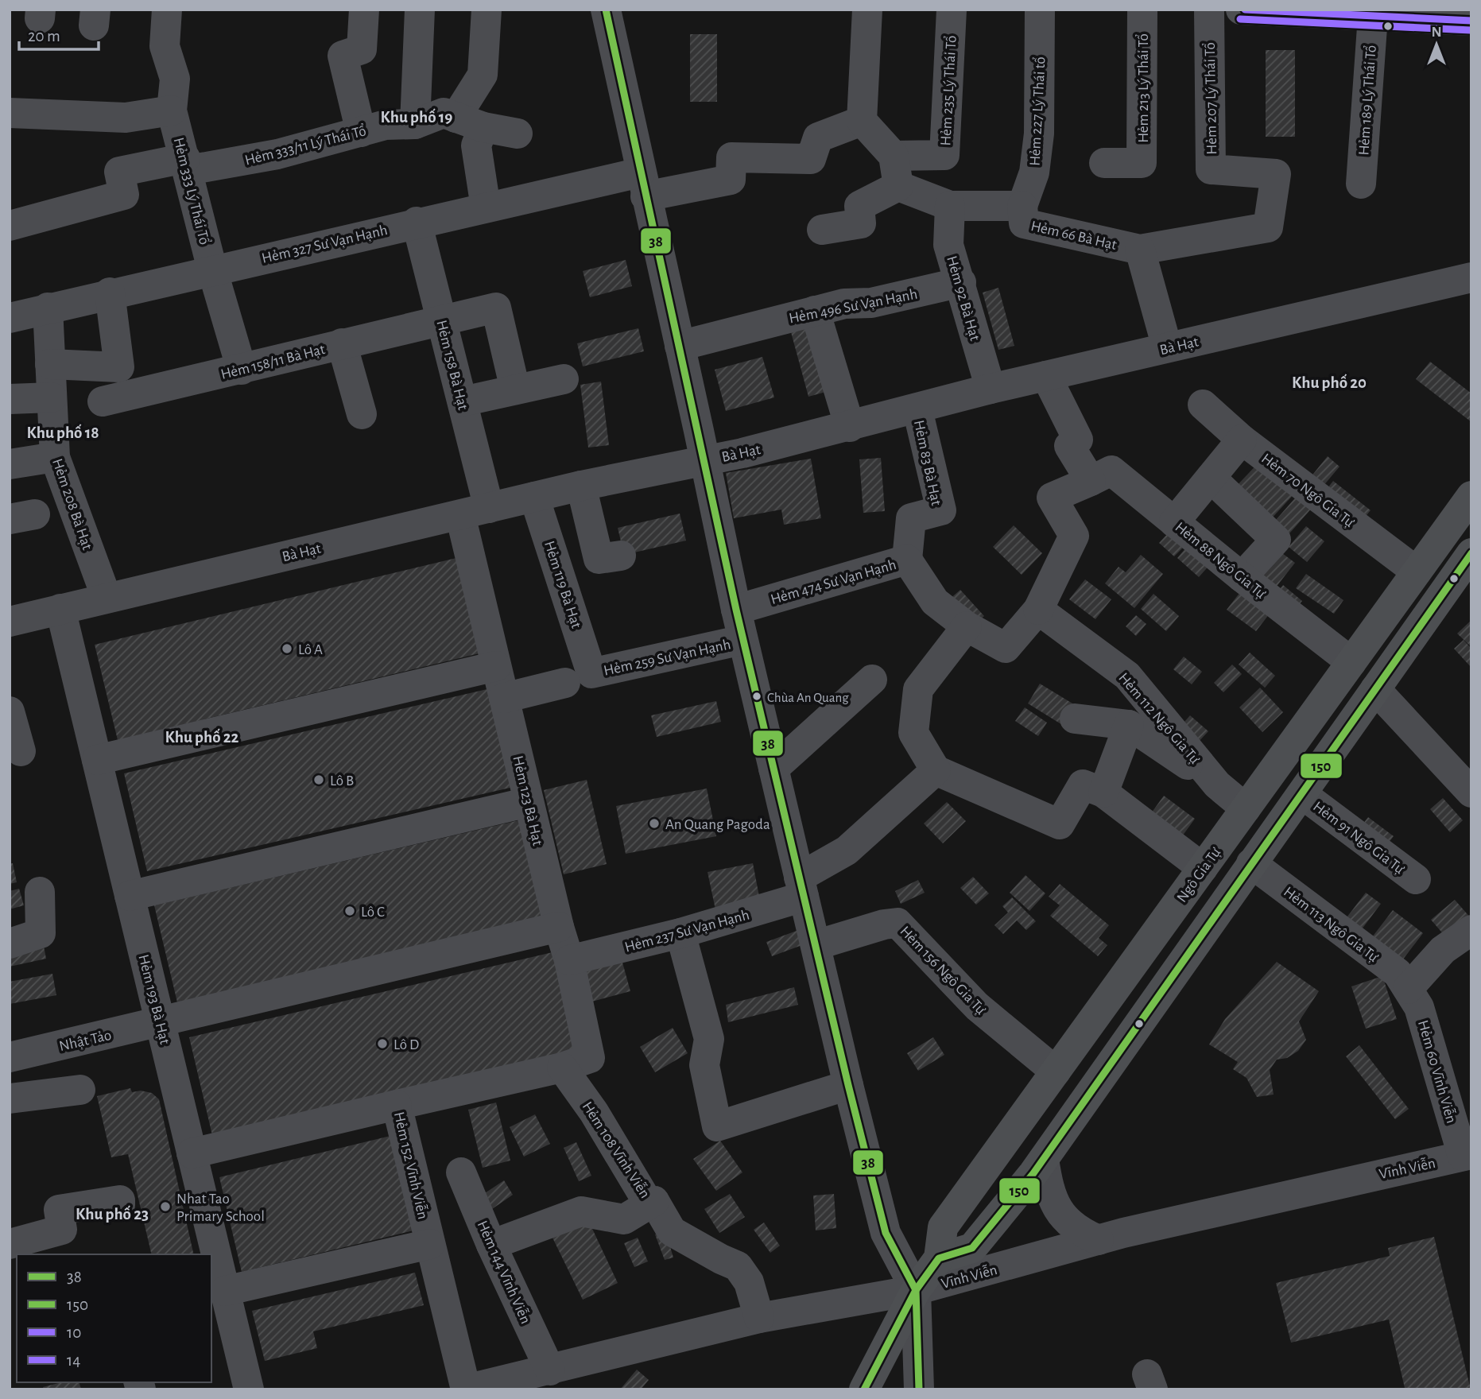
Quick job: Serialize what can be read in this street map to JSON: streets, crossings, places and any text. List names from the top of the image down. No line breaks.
{"streets":{"main road":["Ngô Gia Tự"],"street":["Hẻm 213 Lý Thái Tổ","Hẻm 235 Lý Thái Tổ","Hẻm 207 Lý Thái Tổ","Hẻm 189 Lý Thái Tổ","Hẻm 227 Lý Thái tổ","Hẻm 333/11 Lý Thái Tổ","Hẻm 333 Lý Thái Tổ","Hẻm 66 Bà Hạt","Hẻm 327 Sư Vạn Hạnh","Hẻm 92 Bà Hạt","Hẻm 496 Sư Vạn Hạnh","Bà Hạt","Hẻm 158/11 Bà Hạt","Hẻm 158 Bà Hạt","Hẻm 83 Bà Hạt","Hẻm 70 Ngô Gia Tự","Hẻm 208 Bà Hạt","Hẻm 88 Ngô Gia Tự","Hẻm 474 Sư Vạn Hạnh","Hẻm 119 Bà Hạt","Hẻm 259 Sư Vạn Hạnh","Hẻm 112 Ngô Gia Tự","Hẻm 123 Bà Hạt","Hẻm 91 Ngô Gia Tự","Hẻm 113 Ngô Gia Tự","Hẻm 237 Sư Vạn Hạnh","Hẻm 156 Ngô Gia Tự","Hẻm 193 Bà Hạt","Nhật Tảo","Hẻm 60 Vĩnh Viễn","Hẻm 108 Vĩnh Viễn","Hẻm 152 Vĩnh Viễn","Vĩnh Viễn","Hẻm 144 Vĩnh Viễn"]},"crossings":[["Hẻm 207 Lý Thái Tổ","Hẻm 66 Bà Hạt"],["Hẻm 227 Lý Thái tổ","Hẻm 66 Bà Hạt"],["Hẻm 333/11 Lý Thái Tổ","Hẻm 333 Lý Thái Tổ"],["Hẻm 333 Lý Thái Tổ","Hẻm 327 Sư Vạn Hạnh"],["Hẻm 333 Lý Thái Tổ","Hẻm 158/11 Bà Hạt"],["Hẻm 327 Sư Vạn Hạnh","Hẻm 158 Bà Hạt"],["Hẻm 327 Sư Vạn Hạnh","Hẻm 208 Bà Hạt"],["Hẻm 92 Bà Hạt","Hẻm 496 Sư Vạn Hạnh"],["Hẻm 92 Bà Hạt","Bà Hạt"],["Bà Hạt","Hẻm 158 Bà Hạt"],["Bà Hạt","Hẻm 83 Bà Hạt"],["Bà Hạt","Hẻm 208 Bà Hạt"],["Bà Hạt","Hẻm 119 Bà Hạt"],["Bà Hạt","Hẻm 123 Bà Hạt"],["Bà Hạt","Hẻm 193 Bà Hạt"],["Hẻm 158/11 Bà Hạt","Hẻm 158 Bà Hạt"],["Hẻm 83 Bà Hạt","Hẻm 474 Sư Vạn Hạnh"],["Hẻm 70 Ngô Gia Tự","Ngô Gia Tự"],["Hẻm 88 Ngô Gia Tự","Ngô Gia Tự"],["Hẻm 119 Bà Hạt","Hẻm 259 Sư Vạn Hạnh"],["Hẻm 259 Sư Vạn Hạnh","Hẻm 123 Bà Hạt"],["Hẻm 112 Ngô Gia Tự","Ngô Gia Tự"],["Hẻm 123 Bà Hạt","Hẻm 237 Sư Vạn Hạnh"],["Hẻm 123 Bà Hạt","Nhật Tảo"],["Hẻm 123 Bà Hạt","Hẻm 108 Vĩnh Viễn"],["Hẻm 123 Bà Hạt","Hẻm 152 Vĩnh Viễn"],["Ngô Gia Tự","Hẻm 156 Ngô Gia Tự"],["Hẻm 113 Ngô Gia Tự","Hẻm 60 Vĩnh Viễn"],["Hẻm 193 Bà Hạt","Nhật Tảo"],["Hẻm 60 Vĩnh Viễn","Vĩnh Viễn"],["Hẻm 108 Vĩnh Viễn","Hẻm 152 Vĩnh Viễn"],["Hẻm 108 Vĩnh Viễn","Vĩnh Viễn"],["Hẻm 152 Vĩnh Viễn","Vĩnh Viễn"],["Vĩnh Viễn","Hẻm 144 Vĩnh Viễn"]],"districts":["Khu phố 19","Khu phố 20","Khu phố 18","Khu phố 22","Khu phố 23"],"places":["Lô A","Chùa An Quang","Lô B","An Quang Pagoda","Lô C","Lô D","Nhat Tao Primary School"],"lines":["transit line 38","transit line 10","transit line 14","transit line 150"],"legend":["38","150","10","14"],"scale_bar":"20 m","north":"top"}
